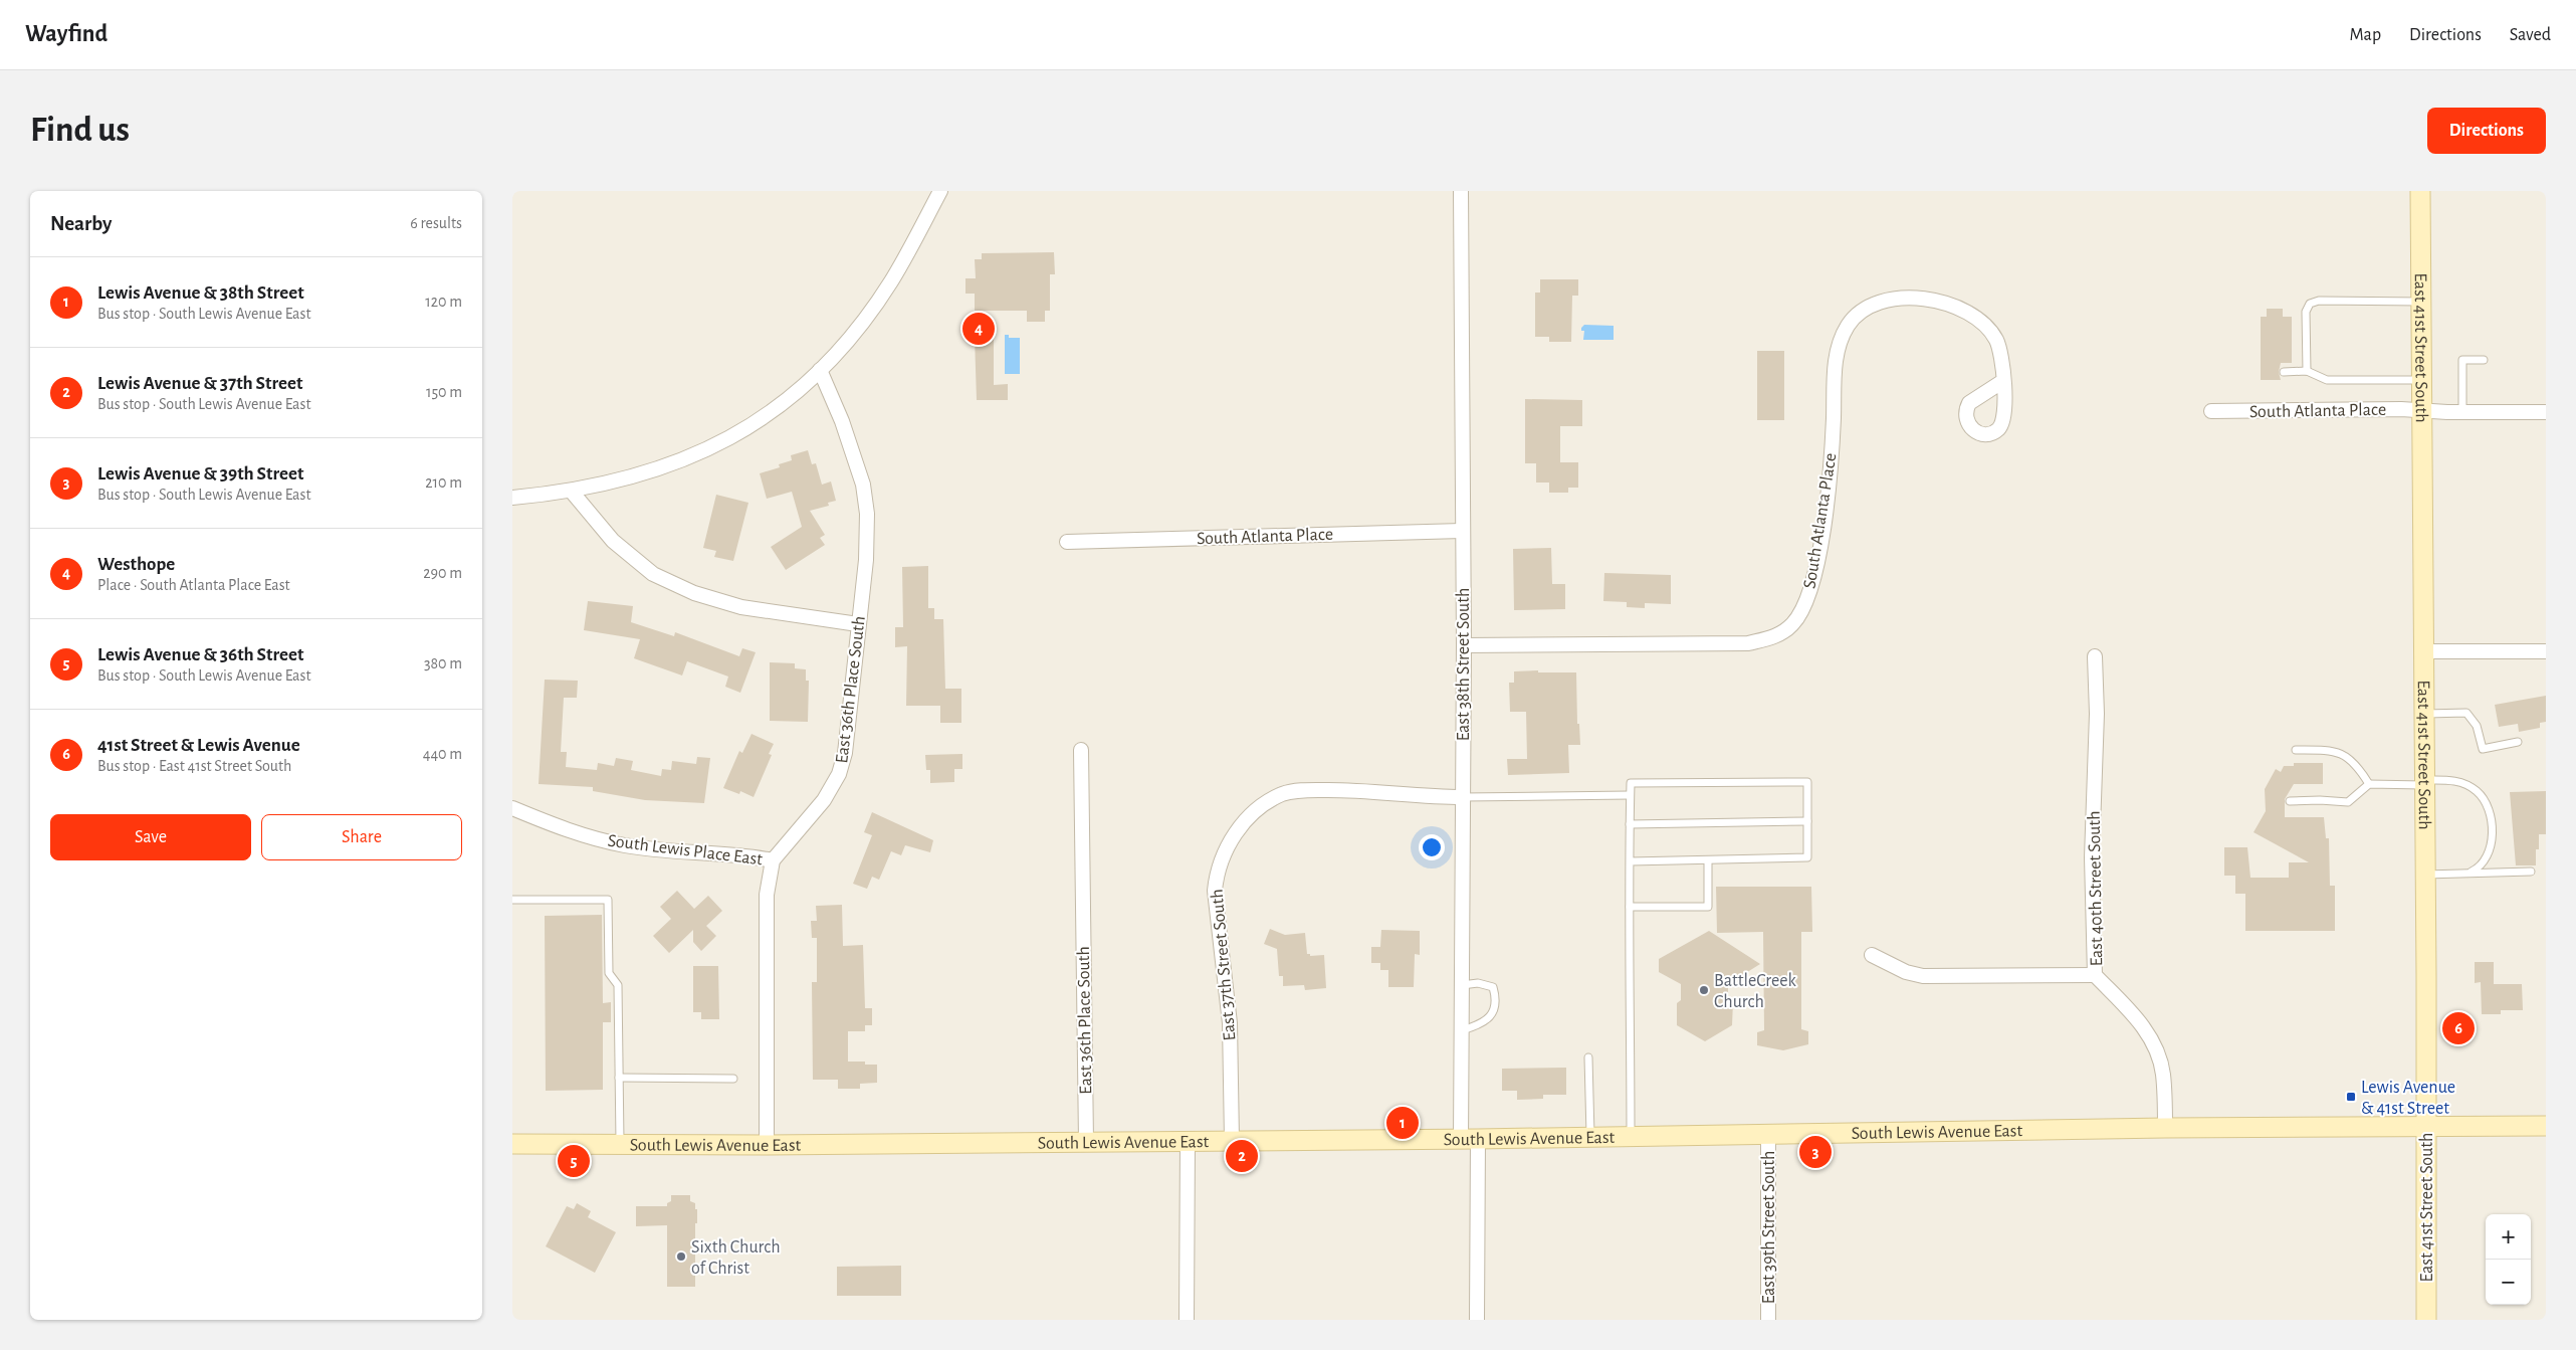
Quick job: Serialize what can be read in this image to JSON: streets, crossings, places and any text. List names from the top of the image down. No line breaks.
{"streets":{"main road":["East 41st Street South","South Lewis Avenue East"],"street":["South Atlanta Place","East 38th Street South","East 36th Place South","South Lewis Place East","East 40th Street South","East 37th Street South","East 39th Street South"]},"crossings":[["East 41st Street South","South Atlanta Place"],["East 41st Street South","South Lewis Avenue East"],["South Atlanta Place","East 38th Street South"],["East 38th Street South","East 37th Street South"],["East 38th Street South","South Lewis Avenue East"],["East 36th Place South","South Lewis Place East"],["East 36th Place South","South Lewis Avenue East"],["East 40th Street South","South Lewis Avenue East"],["East 37th Street South","South Lewis Avenue East"],["South Lewis Avenue East","East 39th Street South"]],"places":{"other":["BattleCreek Church","Sixth Church of Christ"],"transit":["Lewis Avenue & 41st Street"]},"page":{"header":"Wayfind","nav":["Map","Directions","Saved"],"buttons":["Directions",["Save","Share"]],"title":"Find us","heading":["Nearby","6 results"],"list":[{"mark":"1","name":"Lewis Avenue & 38th Street","note":"Bus stop · South Lewis Avenue East","value":"120 m"},{"mark":"2","name":"Lewis Avenue & 37th Street","note":"Bus stop · South Lewis Avenue East","value":"150 m"},{"mark":"3","name":"Lewis Avenue & 39th Street","note":"Bus stop · South Lewis Avenue East","value":"210 m"},{"mark":"4","name":"Westhope","note":"Place · South Atlanta Place East","value":"290 m"},{"mark":"5","name":"Lewis Avenue & 36th Street","note":"Bus stop · South Lewis Avenue East","value":"380 m"},{"mark":"6","name":"41st Street & Lewis Avenue","note":"Bus stop · East 41st Street South","value":"440 m"}],"pins":["4","6","1","3","2","5"],"map_buttons":["+","−"]}}
